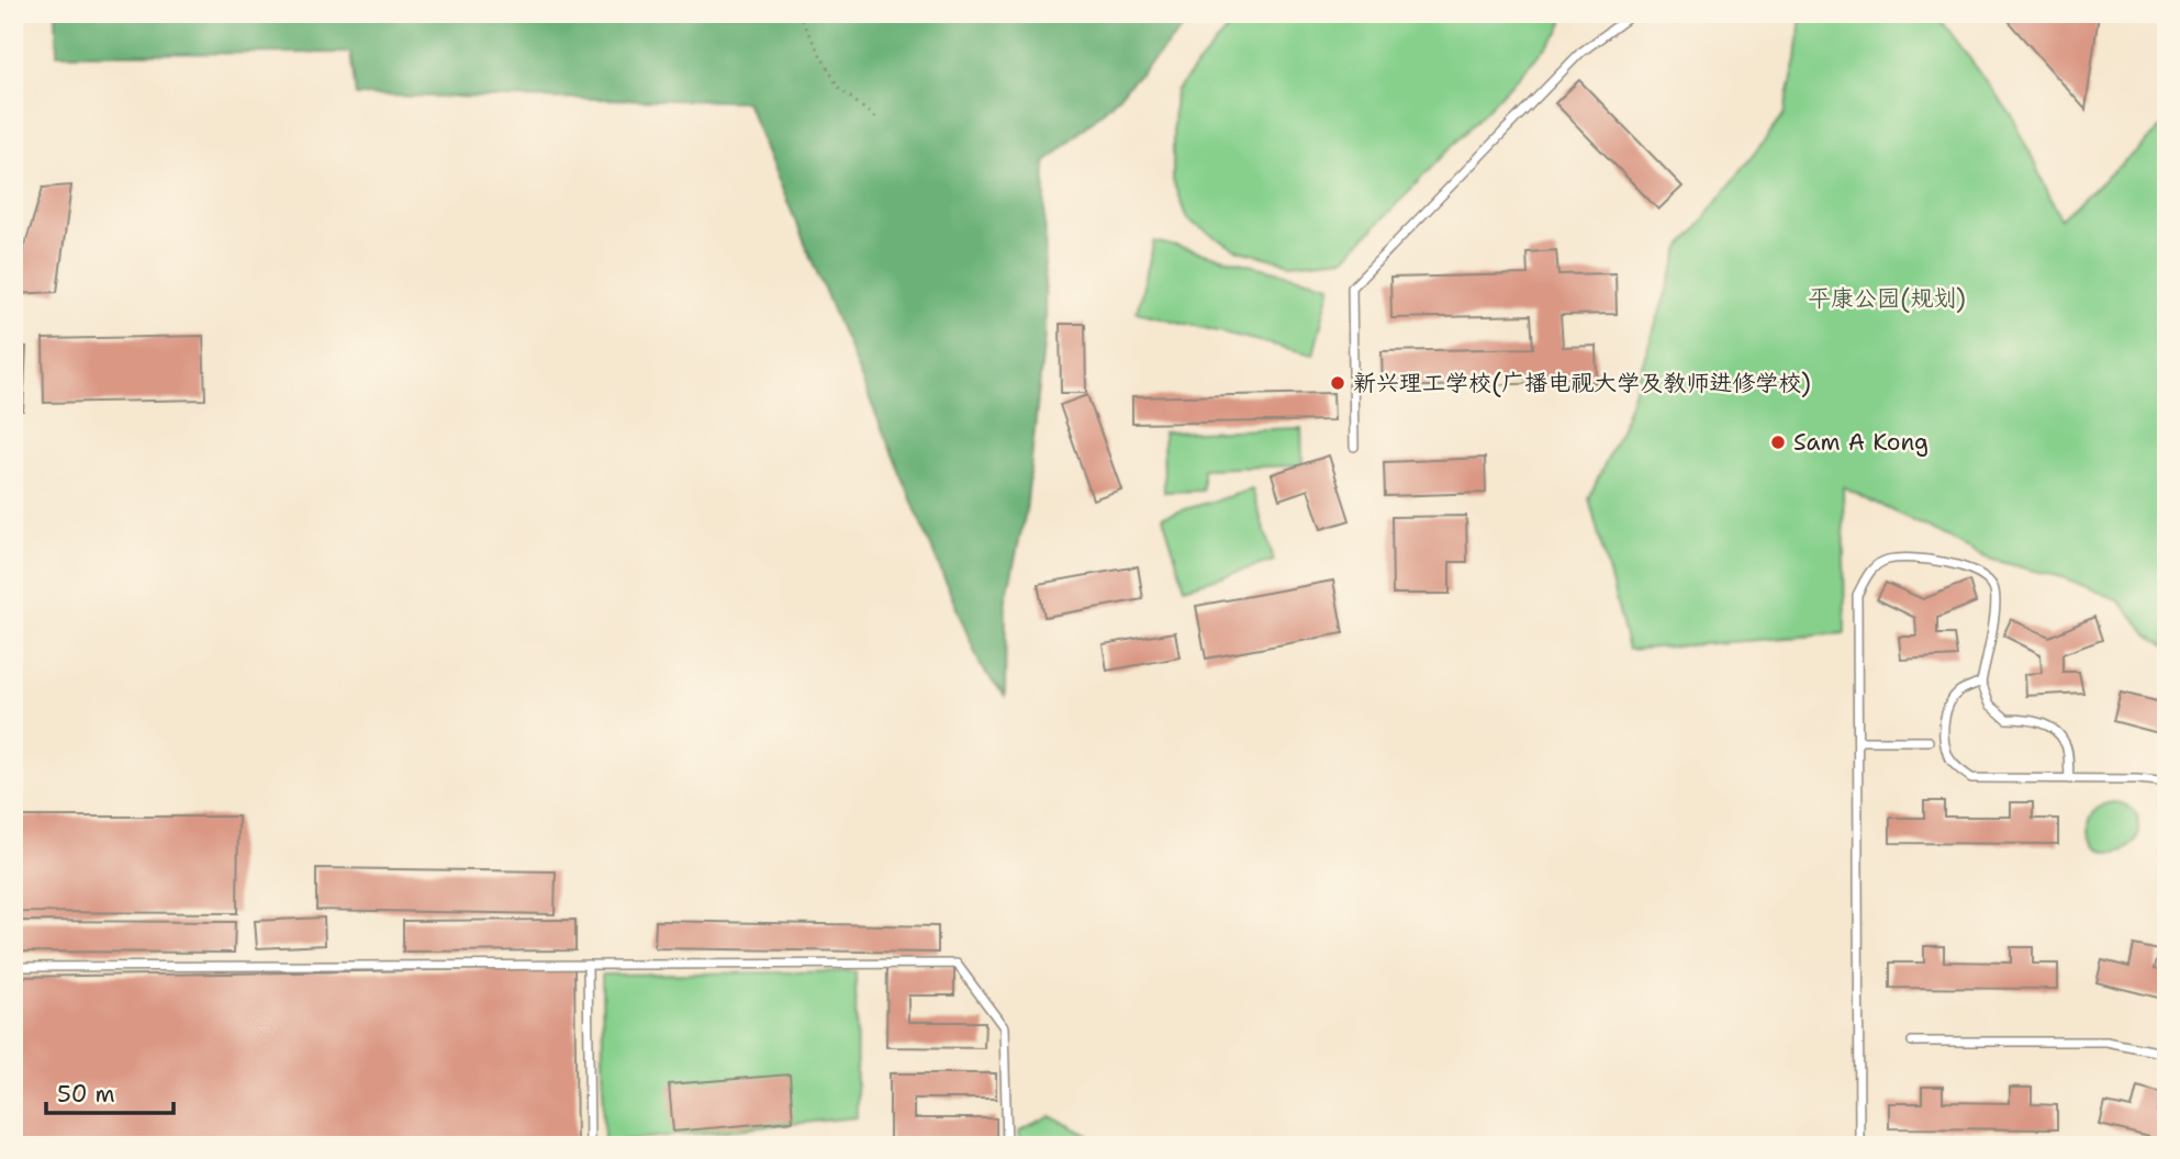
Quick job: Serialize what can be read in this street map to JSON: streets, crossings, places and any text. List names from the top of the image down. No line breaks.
{"parks":["平康公园(规划)"],"places":["新兴理工学校(广播电视大学及教师进修学校)","Sam A Kong"],"scale_bar":"50 m"}
